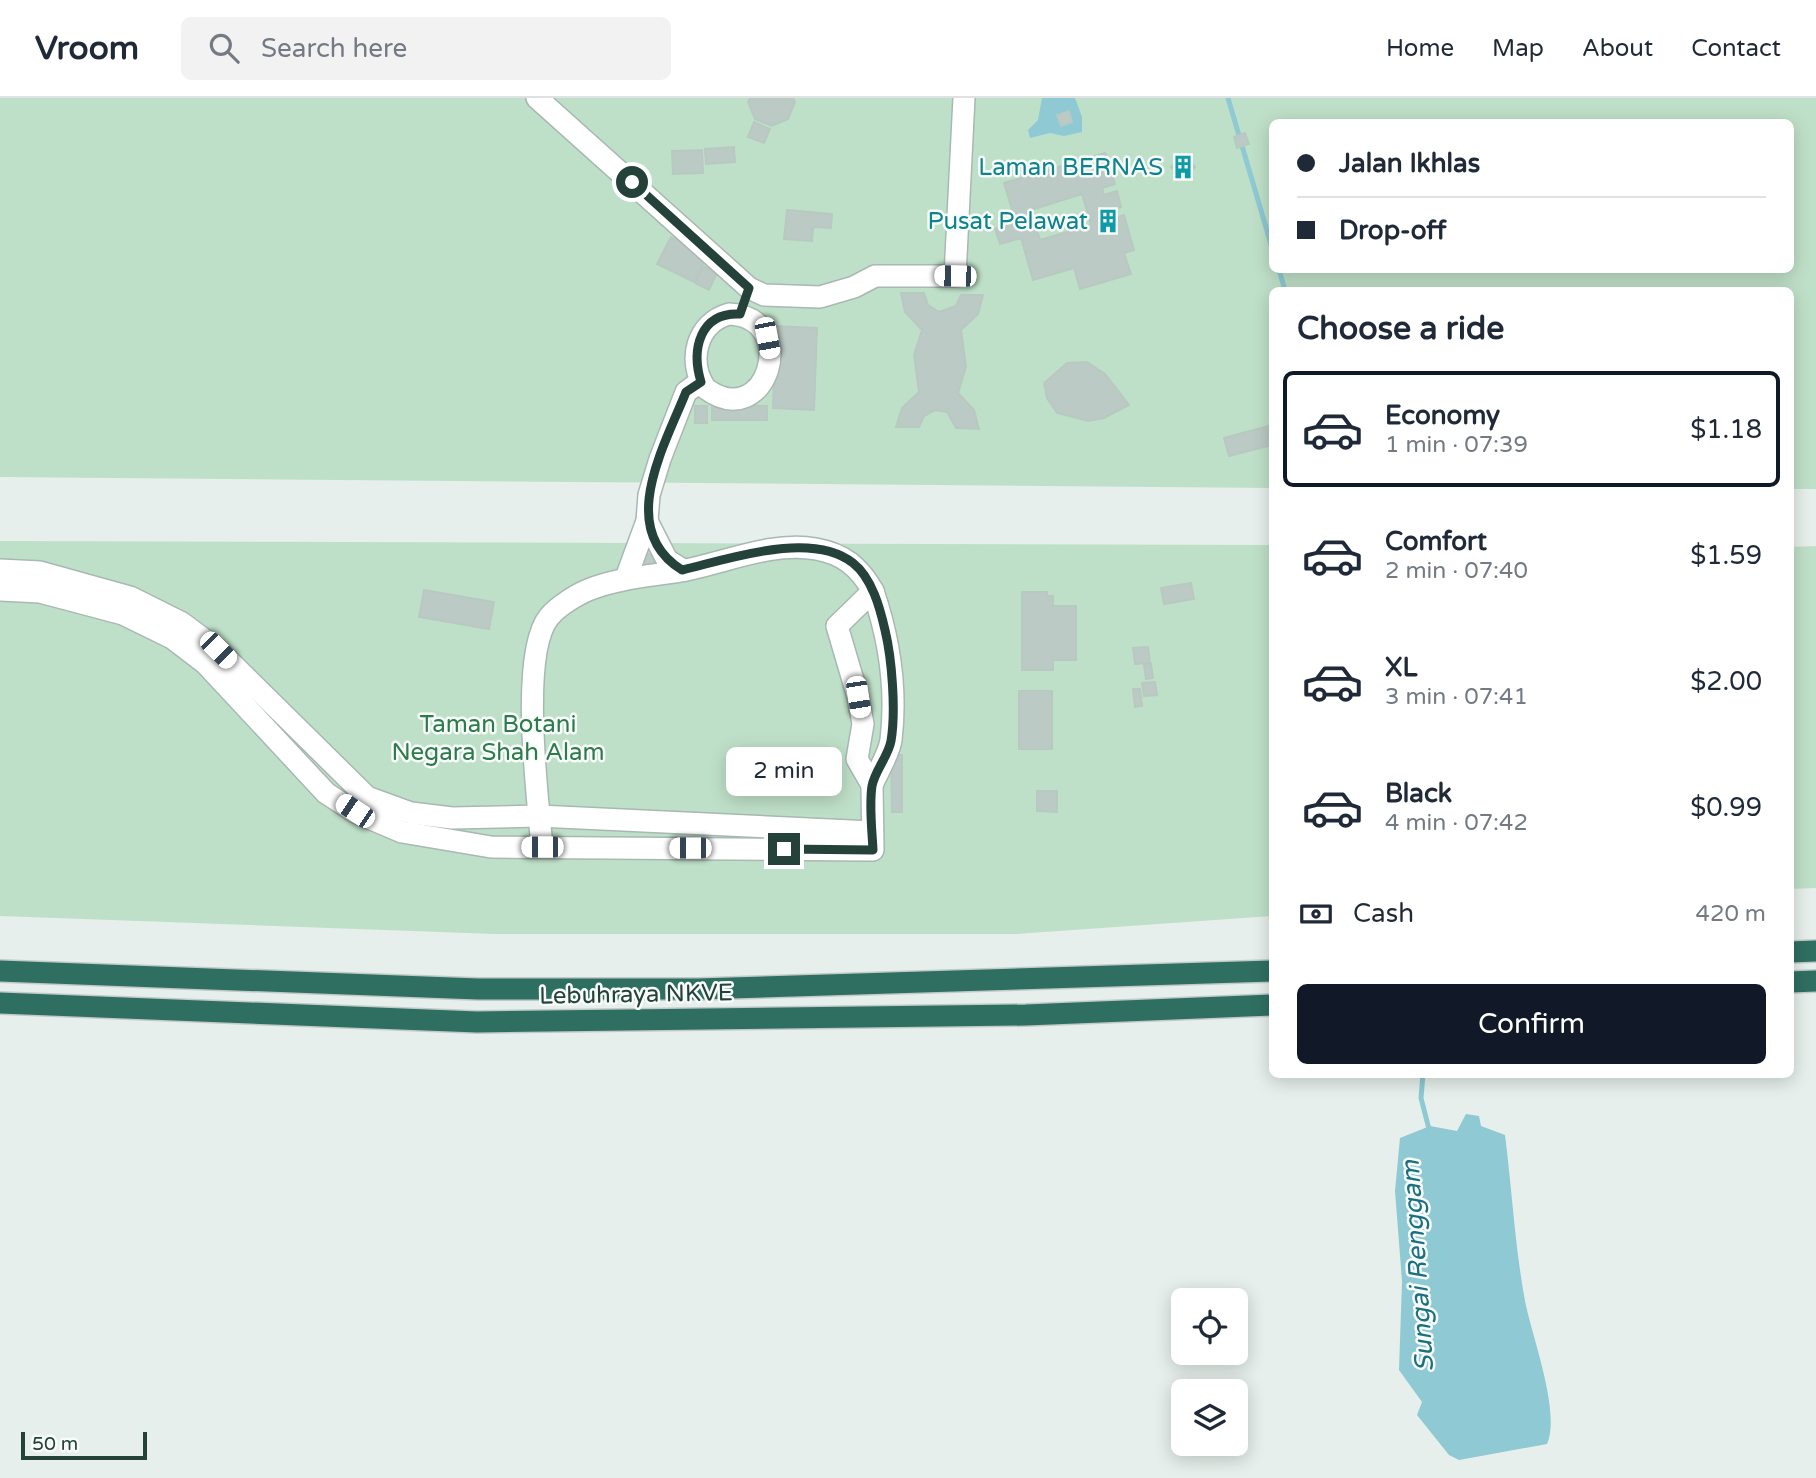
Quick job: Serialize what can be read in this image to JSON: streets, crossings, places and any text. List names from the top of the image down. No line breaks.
{"streets":{"highway":["Lebuhraya NKVE"]},"water":["Sungai Renggam"],"parks":["Taman Botani Negara Shah Alam"],"places":{"building":["Laman BERNAS","Pusat Pelawat"]},"scale_bar":"50 m","page":{"header":"Vroom","search":"Search here","nav":["Home","Map","About","Contact"],"banner":["Jalan Ikhlas","Drop-off"],"heading":"Choose a ride","list":[{"name":"Economy","note":"1 min · 07:39","value":"$1.18"},{"name":"Comfort","note":"2 min · 07:40","value":"$1.59"},{"name":"XL","note":"3 min · 07:41","value":"$2.00"},{"name":"Black","note":"4 min · 07:42","value":"$0.99"}],"bubble":"2 min","pay":["Cash","420 m"],"buttons":"Confirm","scale":"50 m"}}
